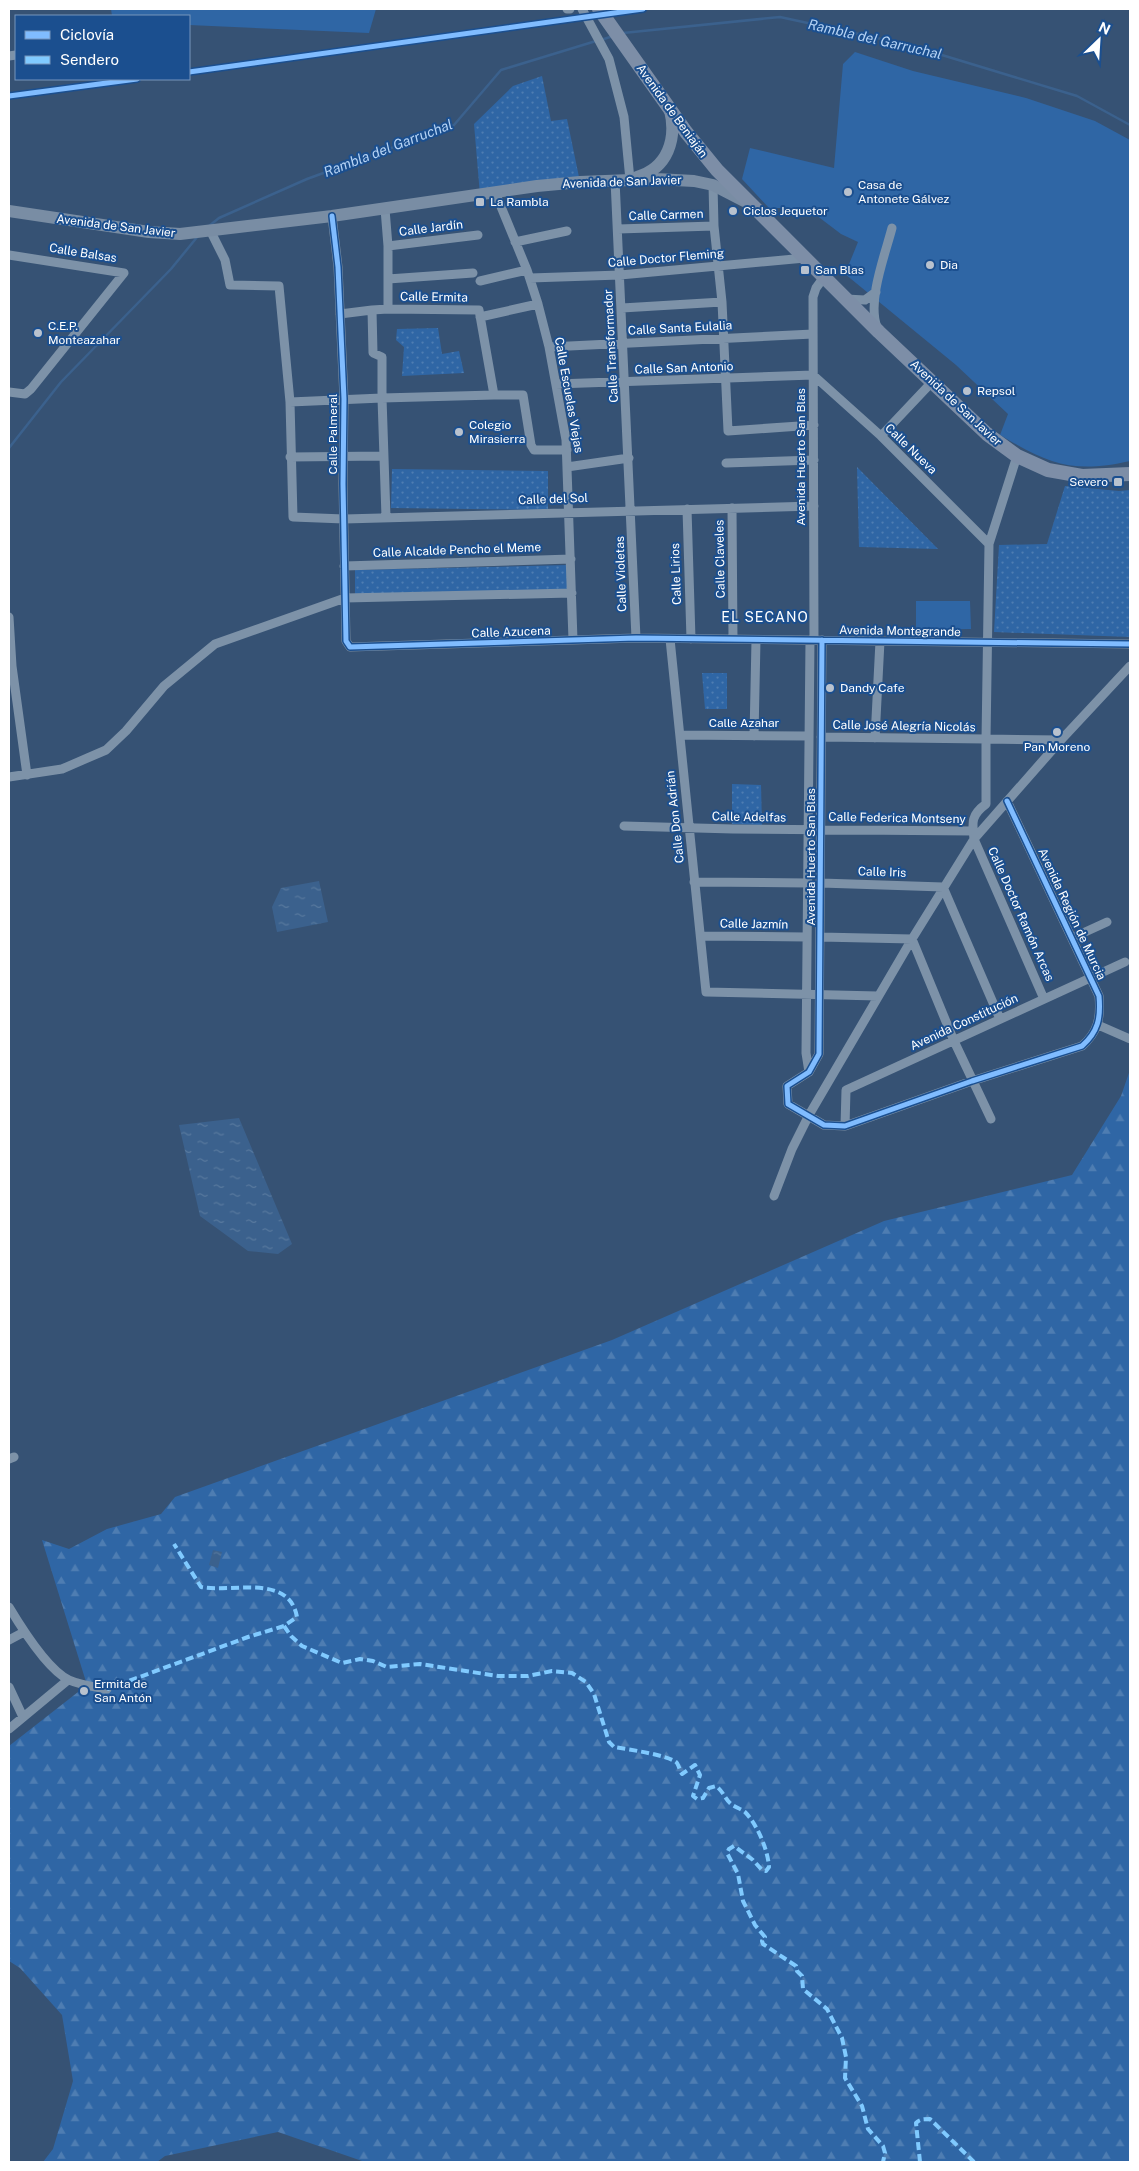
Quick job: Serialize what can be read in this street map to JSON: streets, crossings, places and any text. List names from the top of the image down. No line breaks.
{"streets":{"main road":["Avenida de Beniaján","Avenida de San Javier"],"street":["Calle Carmen","Calle Jardín","Calle Balsas","Calle Doctor Fleming","Calle Ermita","Calle Santa Eulalia","Calle Transformador","Calle San Antonio","Calle Escuelas Viejas","Calle Palmeral","Calle Nueva","Avenida Huerto San Blas","Calle del Sol","Calle Alcalde Pencho el Meme","Calle Claveles","Calle Violetas","Calle Lirios","Avenida Montegrande","Calle Azucena","Calle Azahar","Calle José Alegría Nicolás","Calle Don Adrián","Calle Adelfas","Calle Federica Montseny","Calle Iris","Calle Doctor Ramón Arcas","Avenida Región de Murcia","Calle Jazmín","Avenida Constitución"]},"crossings":[["Avenida de Beniaján","Avenida de San Javier"],["Avenida de San Javier","Calle Doctor Fleming"],["Avenida de San Javier","Calle Transformador"],["Avenida de San Javier","Calle Escuelas Viejas"],["Avenida de San Javier","Calle Palmeral"],["Avenida de San Javier","Avenida Huerto San Blas"],["Calle Carmen","Calle Transformador"],["Calle Doctor Fleming","Calle Transformador"],["Calle Doctor Fleming","Calle Escuelas Viejas"],["Calle Ermita","Calle Escuelas Viejas"],["Calle Ermita","Calle Palmeral"],["Calle Santa Eulalia","Calle Transformador"],["Calle Santa Eulalia","Calle Escuelas Viejas"],["Calle Santa Eulalia","Avenida Huerto San Blas"],["Calle Transformador","Calle San Antonio"],["Calle Transformador","Calle del Sol"],["Calle Transformador","Calle Violetas"],["Calle San Antonio","Calle Escuelas Viejas"],["Calle San Antonio","Calle Nueva"],["Calle San Antonio","Avenida Huerto San Blas"],["Calle Escuelas Viejas","Calle del Sol"],["Calle Escuelas Viejas","Calle Alcalde Pencho el Meme"],["Calle Escuelas Viejas","Calle Azucena"],["Calle Palmeral","Calle del Sol"],["Calle Palmeral","Calle Alcalde Pencho el Meme"],["Calle Palmeral","Calle Azucena"],["Calle Nueva","Avenida Huerto San Blas"],["Avenida Huerto San Blas","Calle del Sol"],["Avenida Huerto San Blas","Avenida Montegrande"],["Avenida Huerto San Blas","Calle Azahar"],["Avenida Huerto San Blas","Calle José Alegría Nicolás"],["Avenida Huerto San Blas","Calle Don Adrián"],["Avenida Huerto San Blas","Calle Adelfas"],["Avenida Huerto San Blas","Calle Federica Montseny"],["Avenida Huerto San Blas","Calle Iris"],["Avenida Huerto San Blas","Calle Jazmín"],["Calle del Sol","Calle Claveles"],["Calle del Sol","Calle Violetas"],["Calle del Sol","Calle Lirios"],["Calle Claveles","Avenida Montegrande"],["Calle Violetas","Calle Azucena"],["Calle Lirios","Avenida Montegrande"],["Avenida Montegrande","Calle Azucena"],["Avenida Montegrande","Calle Don Adrián"],["Calle Azucena","Calle Don Adrián"],["Calle Azahar","Calle Don Adrián"],["Calle Don Adrián","Calle Adelfas"],["Calle Don Adrián","Calle Jazmín"],["Calle Adelfas","Calle Federica Montseny"],["Calle Federica Montseny","Calle Doctor Ramón Arcas"],["Calle Doctor Ramón Arcas","Avenida Constitución"],["Avenida Región de Murcia","Avenida Constitución"]],"districts":["EL SECANO"],"water":["Rambla del Garruchal"],"places":{"other":["Casa de Antonete Gálvez","Ciclos Jequetor","Dia","C.E.P. Monteazahar","Repsol","Colegio Mirasierra","Dandy Cafe","Pan Moreno","Ermita de San Antón"],"transit":["La Rambla","San Blas","Severo"]},"legend":["Ciclovía","Sendero"],"north":"top right"}
